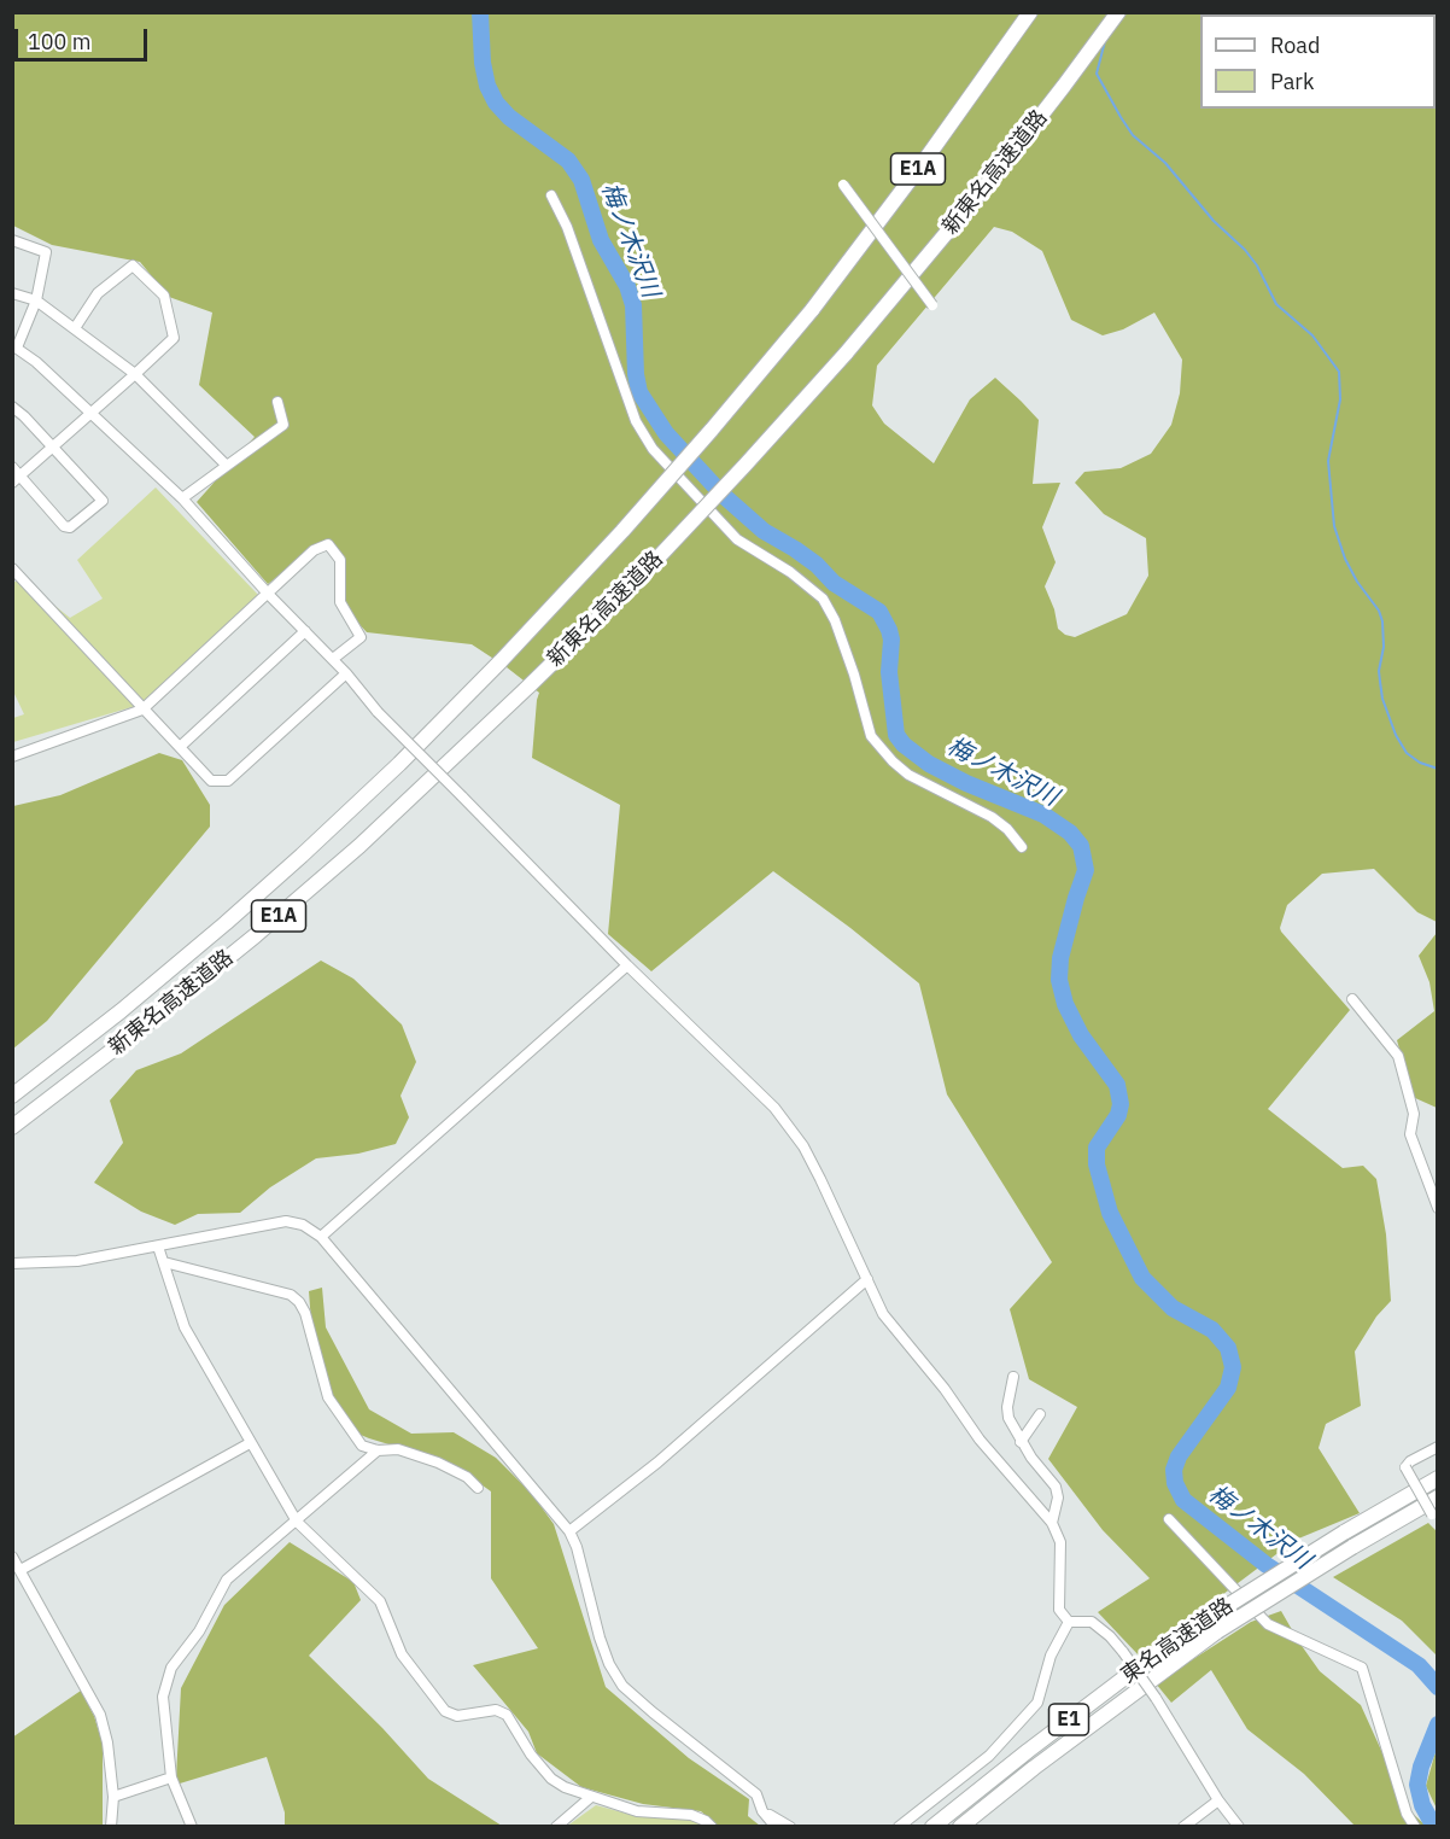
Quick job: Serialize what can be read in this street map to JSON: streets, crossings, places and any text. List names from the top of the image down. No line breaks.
{"streets":{"highway":["E1A","新東名高速道路","東名高速道路","E1"]},"water":["梅ノ木沢川"],"legend":["Road","Park"],"scale_bar":"100 m"}
